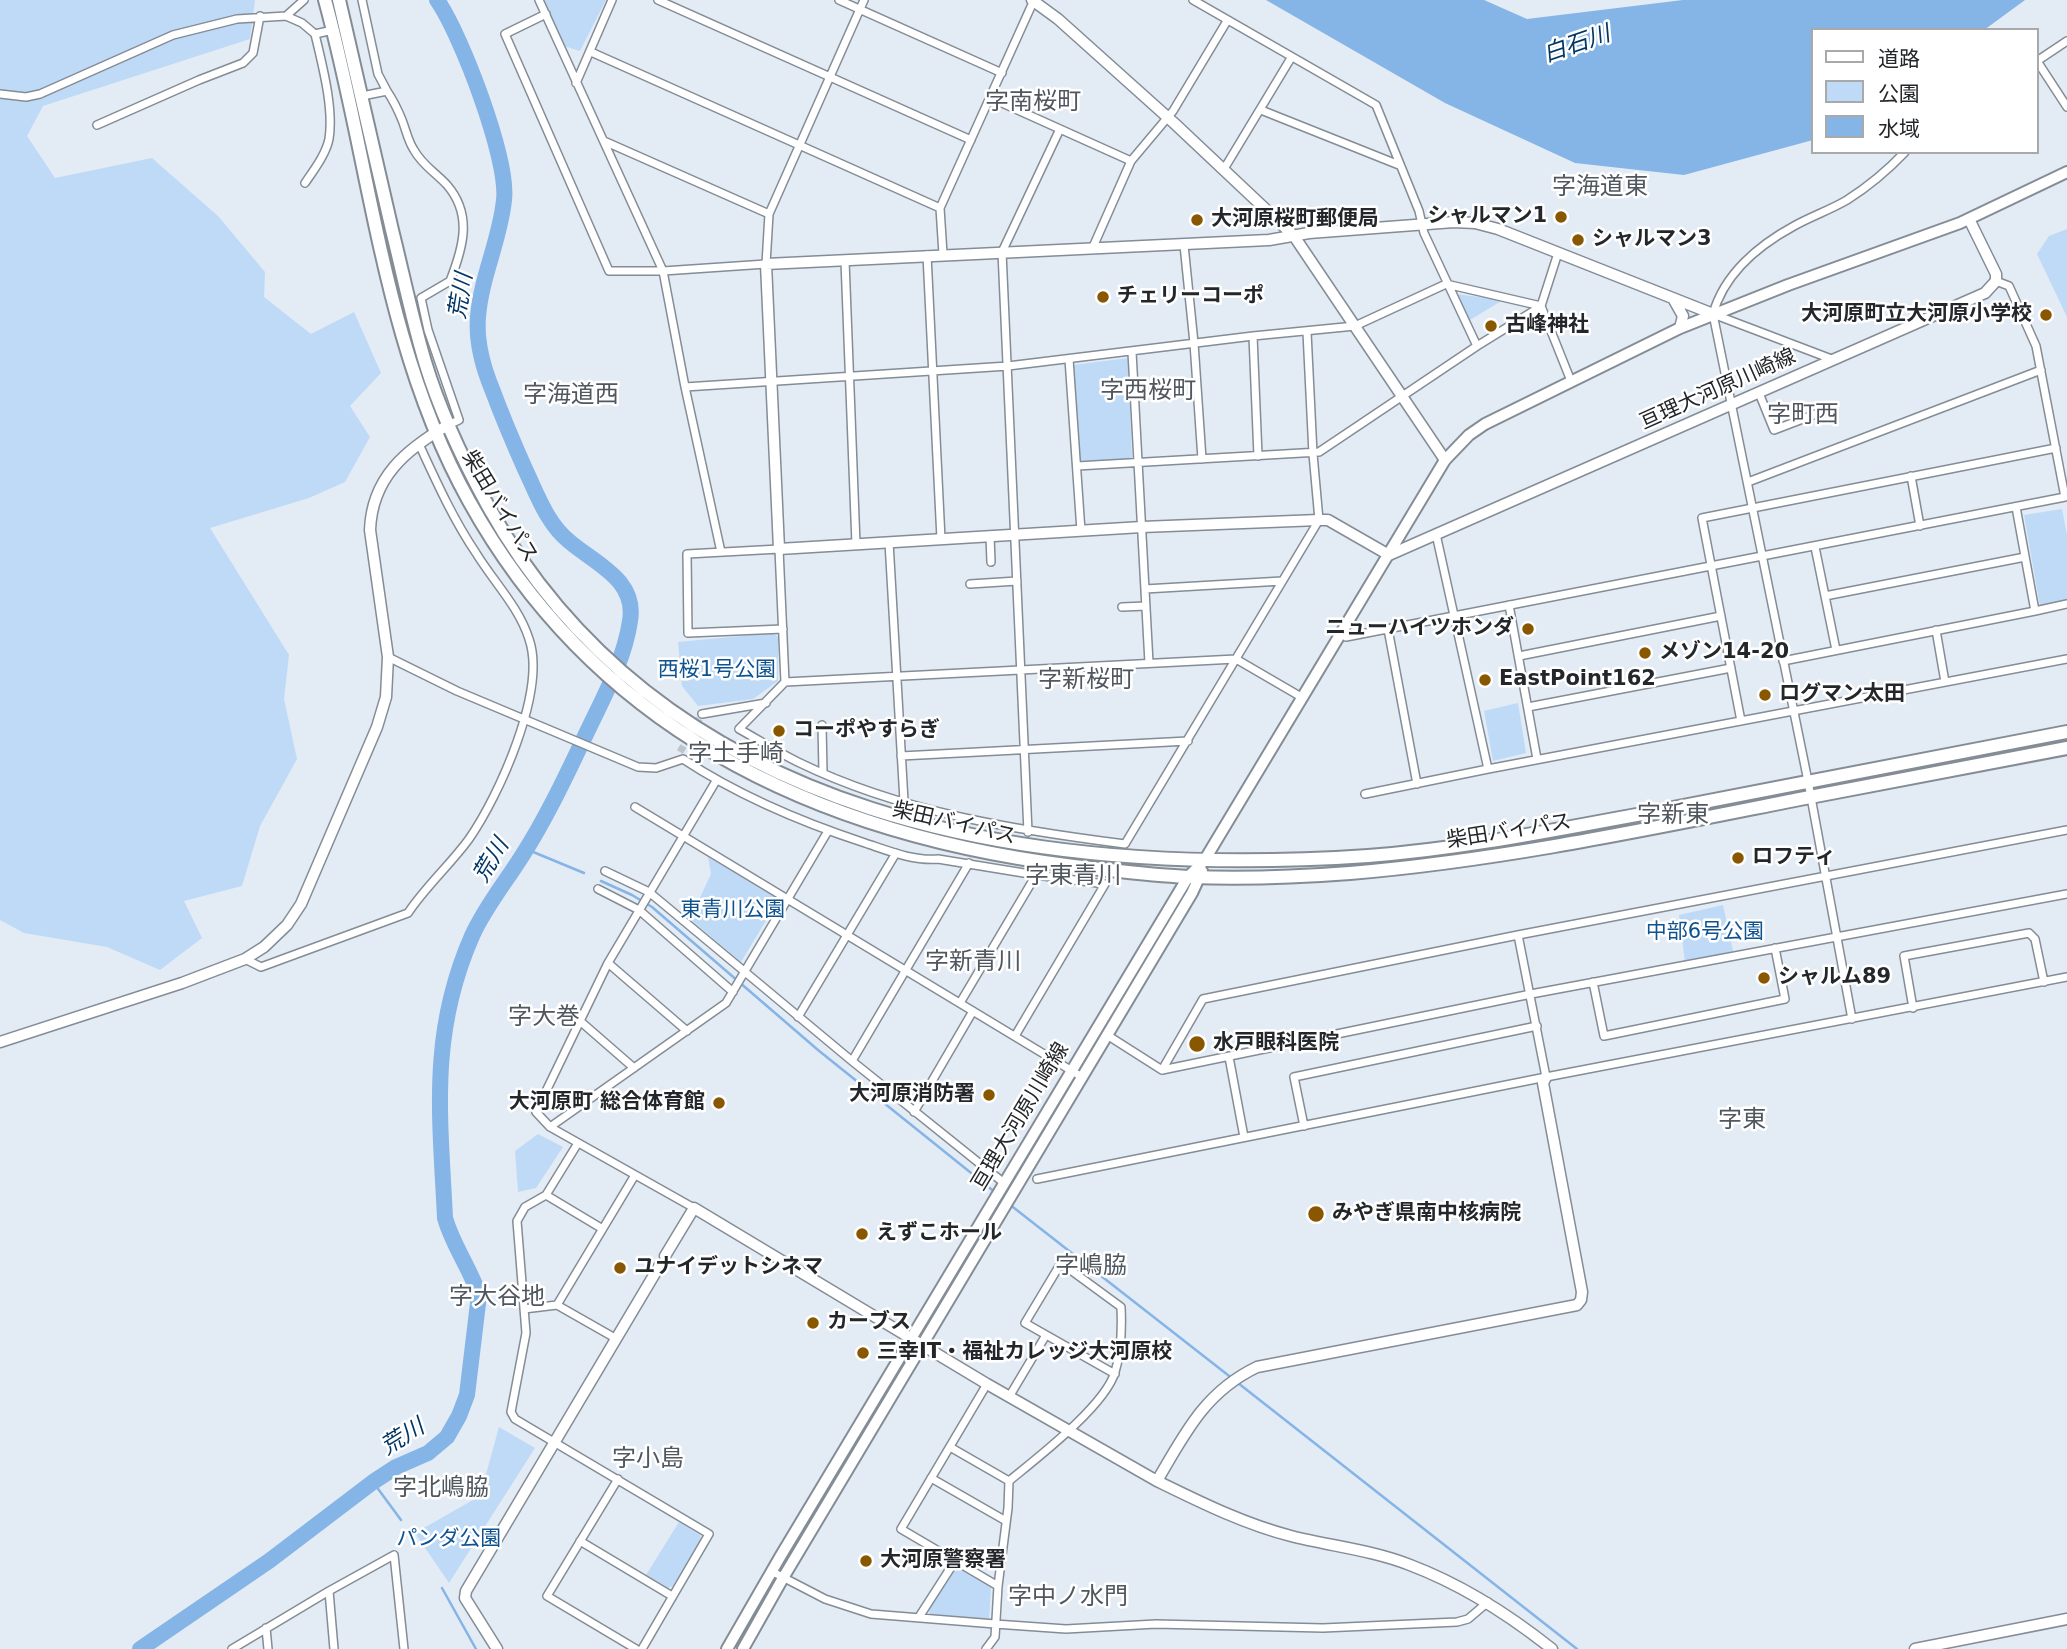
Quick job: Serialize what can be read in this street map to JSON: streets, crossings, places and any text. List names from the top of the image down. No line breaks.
{"streets":{"highway":["柴田バイパス"],"main road":["亘理大河原川崎線"]},"crossings":[["亘理大河原川崎線","柴田バイパス"]],"districts":["字南桜町","字海道東","字西桜町","字海道西","字町西","字新桜町","字土手崎","字新東","字東青川","字新青川","字大巻","字東","字嶋脇","字大谷地","字小島","字北嶋脇","字中ノ水門"],"water":["白石川","荒川"],"parks":["西桜1号公園","東青川公園","中部6号公園","パンダ公園"],"places":["シャルマン1","大河原桜町郵便局","シャルマン3","チェリーコーポ","大河原町立大河原小学校","古峰神社","ニューハイツホンダ","メゾン14-20","EastPoint162","ログマン太田","コーポやすらぎ","ロフティ","シャルム89","水戸眼科医院","大河原消防署","大河原町 総合体育館","みやぎ県南中核病院","えずこホール","ユナイデットシネマ","カーブス","三幸IT・福祉カレッジ大河原校","大河原警察署"],"legend":["道路","公園","水域"]}
